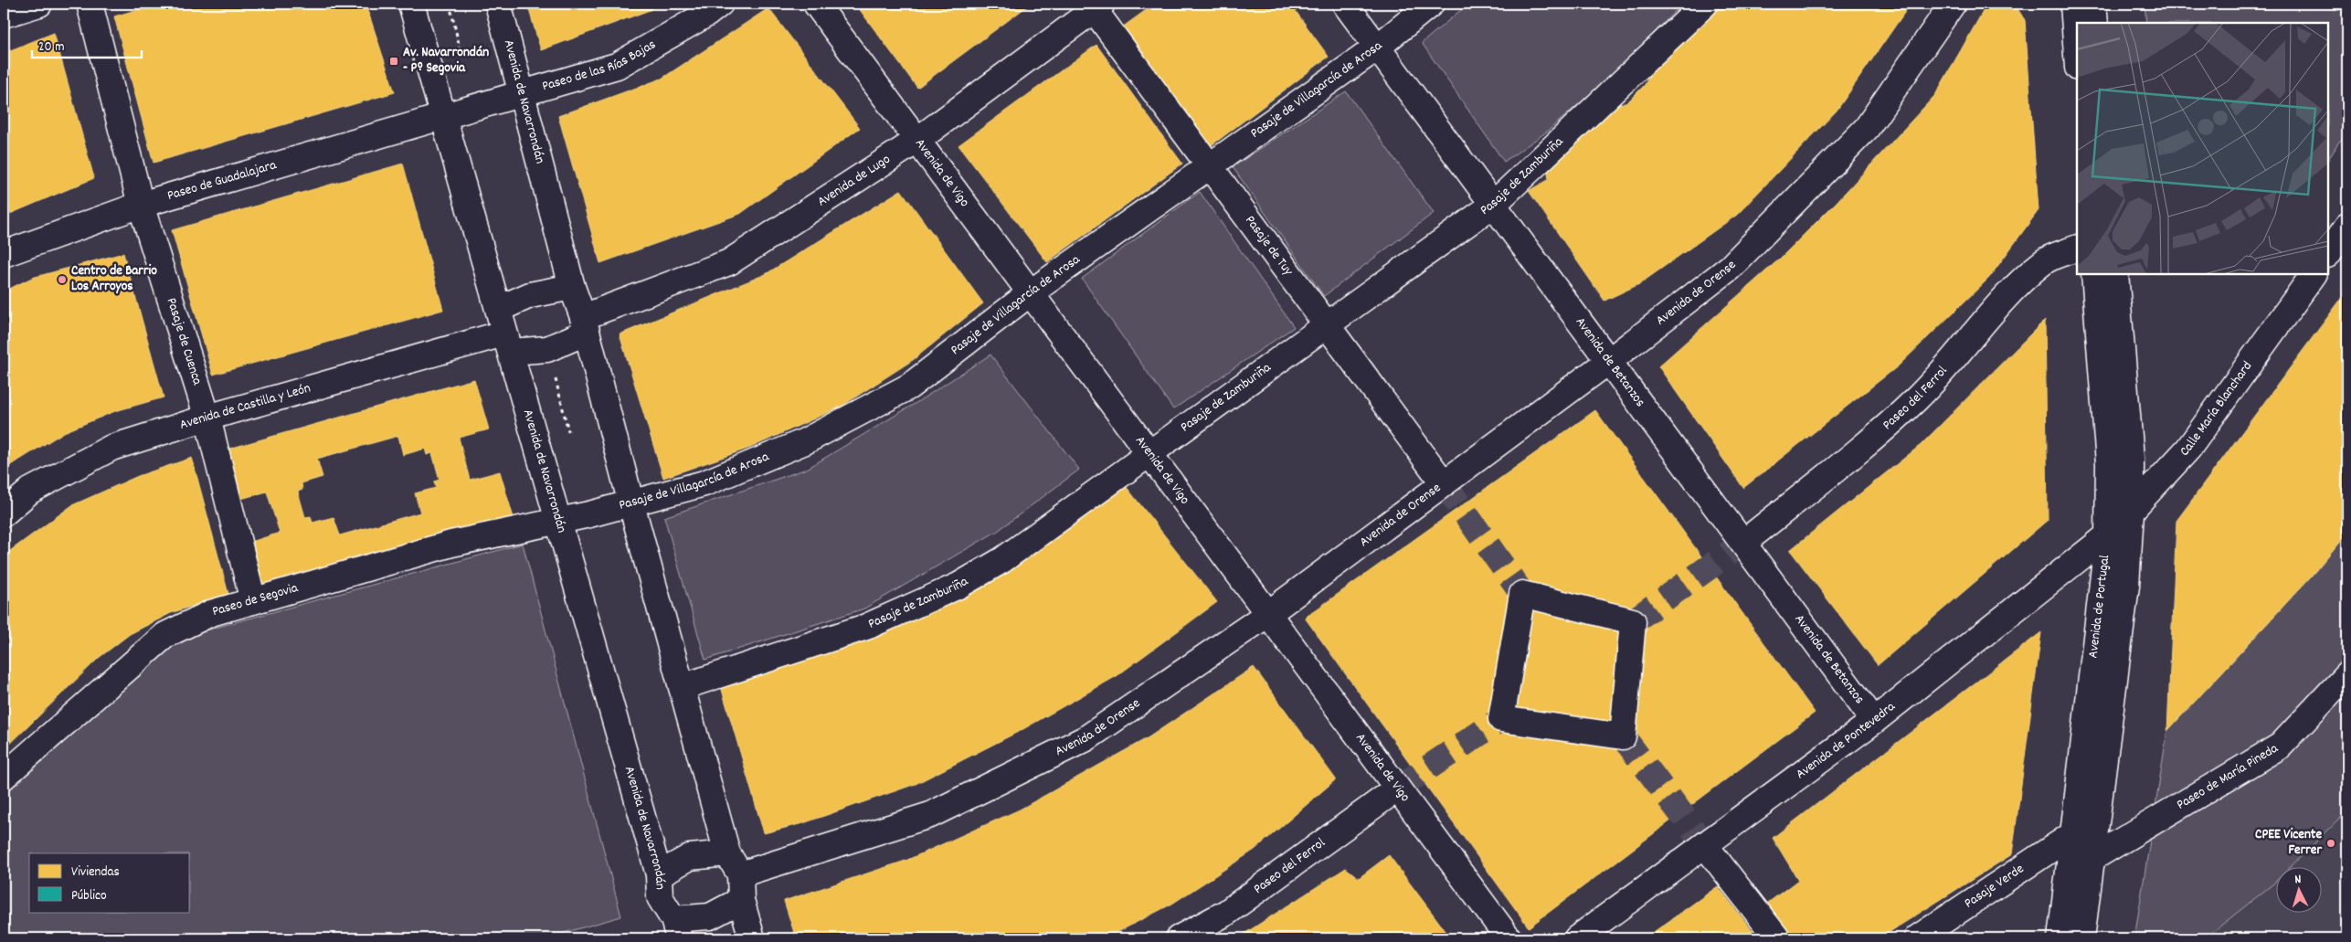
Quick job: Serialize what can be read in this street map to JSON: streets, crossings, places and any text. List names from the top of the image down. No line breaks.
{"streets":{"street":["Paseo de las Rías Bajas","Pasaje de Villagarcía de Arosa","Avenida de Navarrondán","Avenida de Vigo","Pasaje de Zamburiña","Paseo de Guadalajara","Avenida de Lugo","Pasaje de Tuy","Avenida de Orense","Pasaje de Cuenca","Avenida de Betanzos","Paseo del Ferrol","Avenida de Castilla y León","Calle María Blanchard","Paseo de Segovia","Avenida de Portugal","Avenida de Pontevedra","Paseo de María Pineda","Pasaje Verde"]},"crossings":[["Paseo de las Rías Bajas","Avenida de Navarrondán"],["Paseo de las Rías Bajas","Paseo de Guadalajara"],["Pasaje de Villagarcía de Arosa","Avenida de Navarrondán"],["Pasaje de Villagarcía de Arosa","Avenida de Vigo"],["Pasaje de Villagarcía de Arosa","Pasaje de Tuy"],["Pasaje de Villagarcía de Arosa","Avenida de Betanzos"],["Pasaje de Villagarcía de Arosa","Paseo de Segovia"],["Avenida de Navarrondán","Pasaje de Zamburiña"],["Avenida de Navarrondán","Paseo de Guadalajara"],["Avenida de Navarrondán","Avenida de Lugo"],["Avenida de Navarrondán","Avenida de Orense"],["Avenida de Navarrondán","Avenida de Castilla y León"],["Avenida de Navarrondán","Paseo de Segovia"],["Avenida de Vigo","Pasaje de Zamburiña"],["Avenida de Vigo","Avenida de Lugo"],["Avenida de Vigo","Avenida de Orense"],["Avenida de Vigo","Paseo del Ferrol"],["Pasaje de Zamburiña","Pasaje de Tuy"],["Pasaje de Zamburiña","Avenida de Betanzos"],["Paseo de Guadalajara","Pasaje de Cuenca"],["Avenida de Lugo","Pasaje de Tuy"],["Avenida de Lugo","Avenida de Castilla y León"],["Pasaje de Tuy","Avenida de Orense"],["Avenida de Orense","Avenida de Betanzos"],["Pasaje de Cuenca","Avenida de Castilla y León"],["Pasaje de Cuenca","Paseo de Segovia"],["Avenida de Betanzos","Paseo del Ferrol"],["Avenida de Betanzos","Avenida de Pontevedra"],["Calle María Blanchard","Avenida de Portugal"],["Calle María Blanchard","Avenida de Pontevedra"],["Avenida de Portugal","Avenida de Pontevedra"],["Avenida de Portugal","Paseo de María Pineda"],["Avenida de Portugal","Pasaje Verde"]],"places":{"transit":["Av. Navarrondán - Pº Segovia"],"other":["Centro de Barrio Los Arroyos","CPEE Vicente Ferrer"]},"legend":["Viviendas","Público"],"scale_bar":"20 m","north":"top"}
